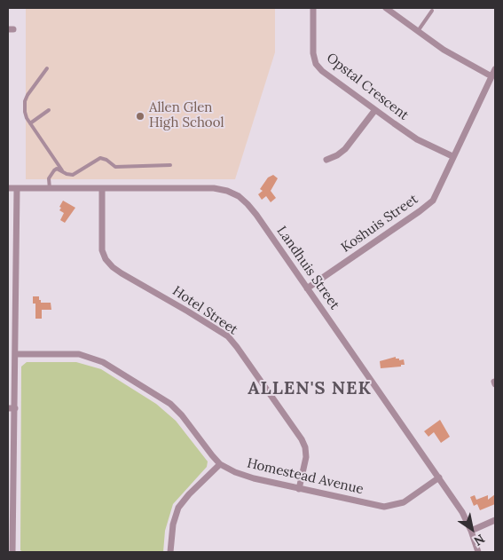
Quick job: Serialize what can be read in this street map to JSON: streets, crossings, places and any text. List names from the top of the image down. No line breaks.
{"streets":{"street":["Opstal Crescent","Koshuis Street","Landhuis Street","Hotel Street","Homestead Avenue"]},"crossings":[["Opstal Crescent","Koshuis Street"],["Koshuis Street","Landhuis Street"],["Landhuis Street","Hotel Street"],["Landhuis Street","Homestead Avenue"],["Hotel Street","Homestead Avenue"]],"districts":["ALLEN'S NEK"],"places":["Allen Glen High School"],"north":"bottom right"}
